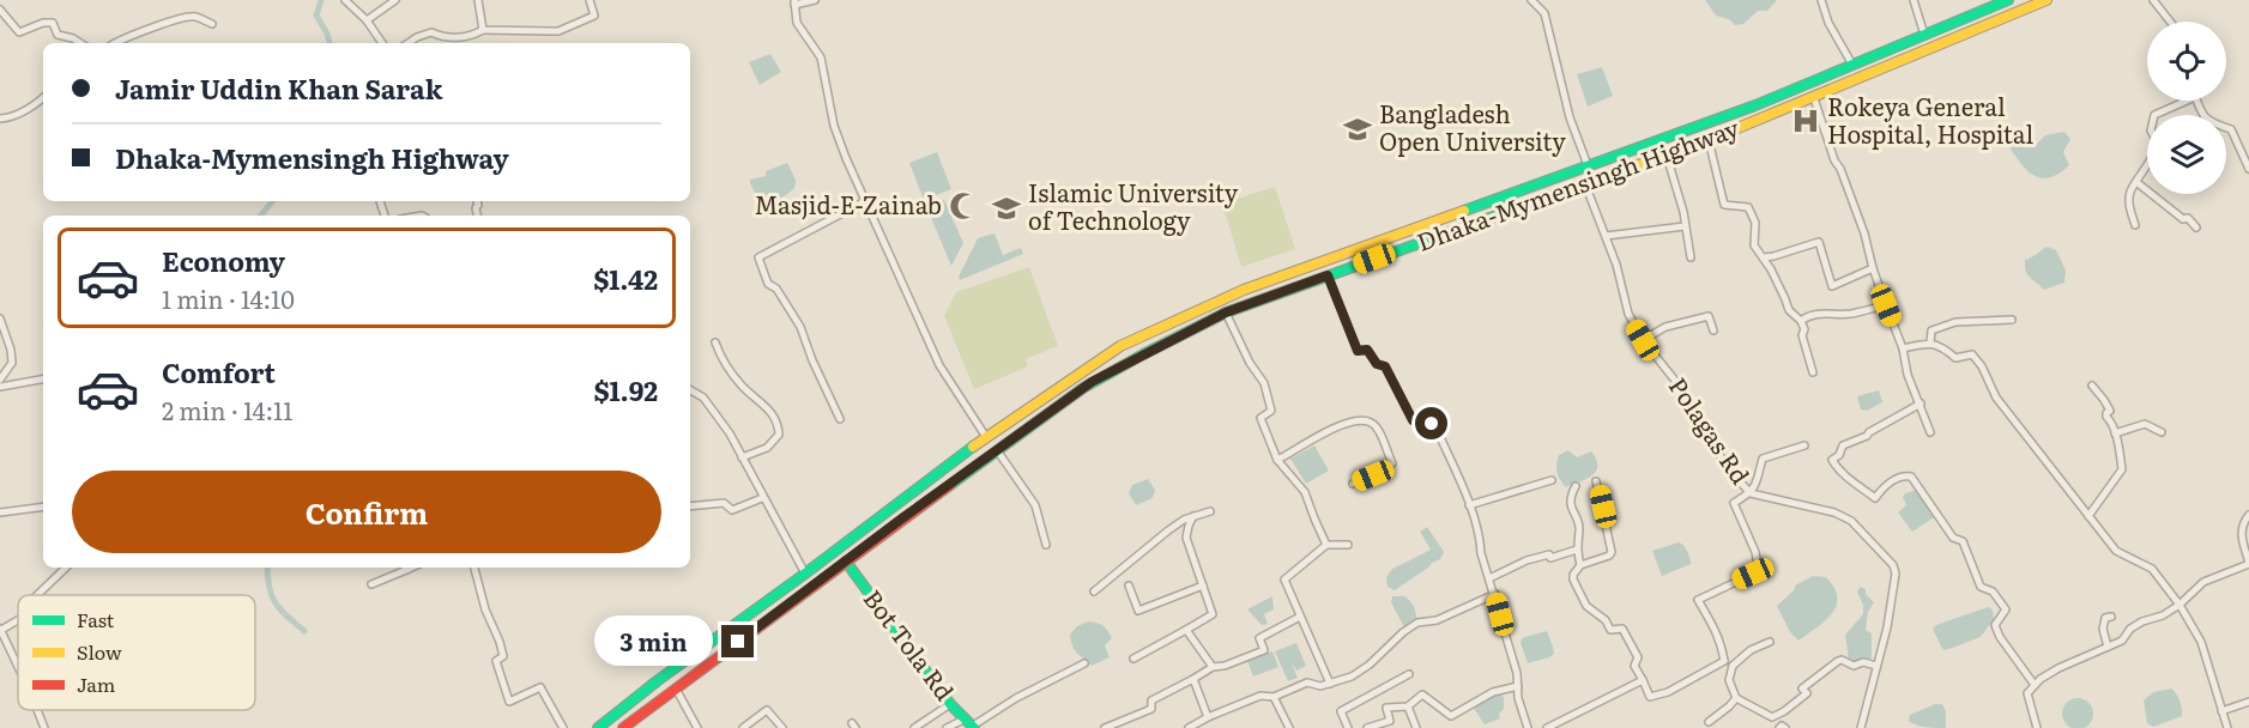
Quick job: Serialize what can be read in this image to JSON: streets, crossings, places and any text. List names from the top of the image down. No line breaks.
{"streets":{"main road":["Dhaka-Mymensingh Highway","Bot Tola Rd"],"street":["Polagas Rd"]},"crossings":[["Dhaka-Mymensingh Highway","Polagas Rd"],["Dhaka-Mymensingh Highway","Bot Tola Rd"]],"places":{"hospital":["Rokeya General Hospital, Hospital"],"school or university":["Bangladesh Open University","Islamic University of Technology"],"mosque":["Masjid-E-Zainab"]},"legend":["Fast","Slow","Jam"],"page":{"banner":["Jamir Uddin Khan Sarak","Dhaka-Mymensingh Highway"],"list":[{"name":"Economy","note":"1 min · 14:10","value":"$1.42"},{"name":"Comfort","note":"2 min · 14:11","value":"$1.92"}],"buttons":"Confirm","bubble":"3 min"}}
